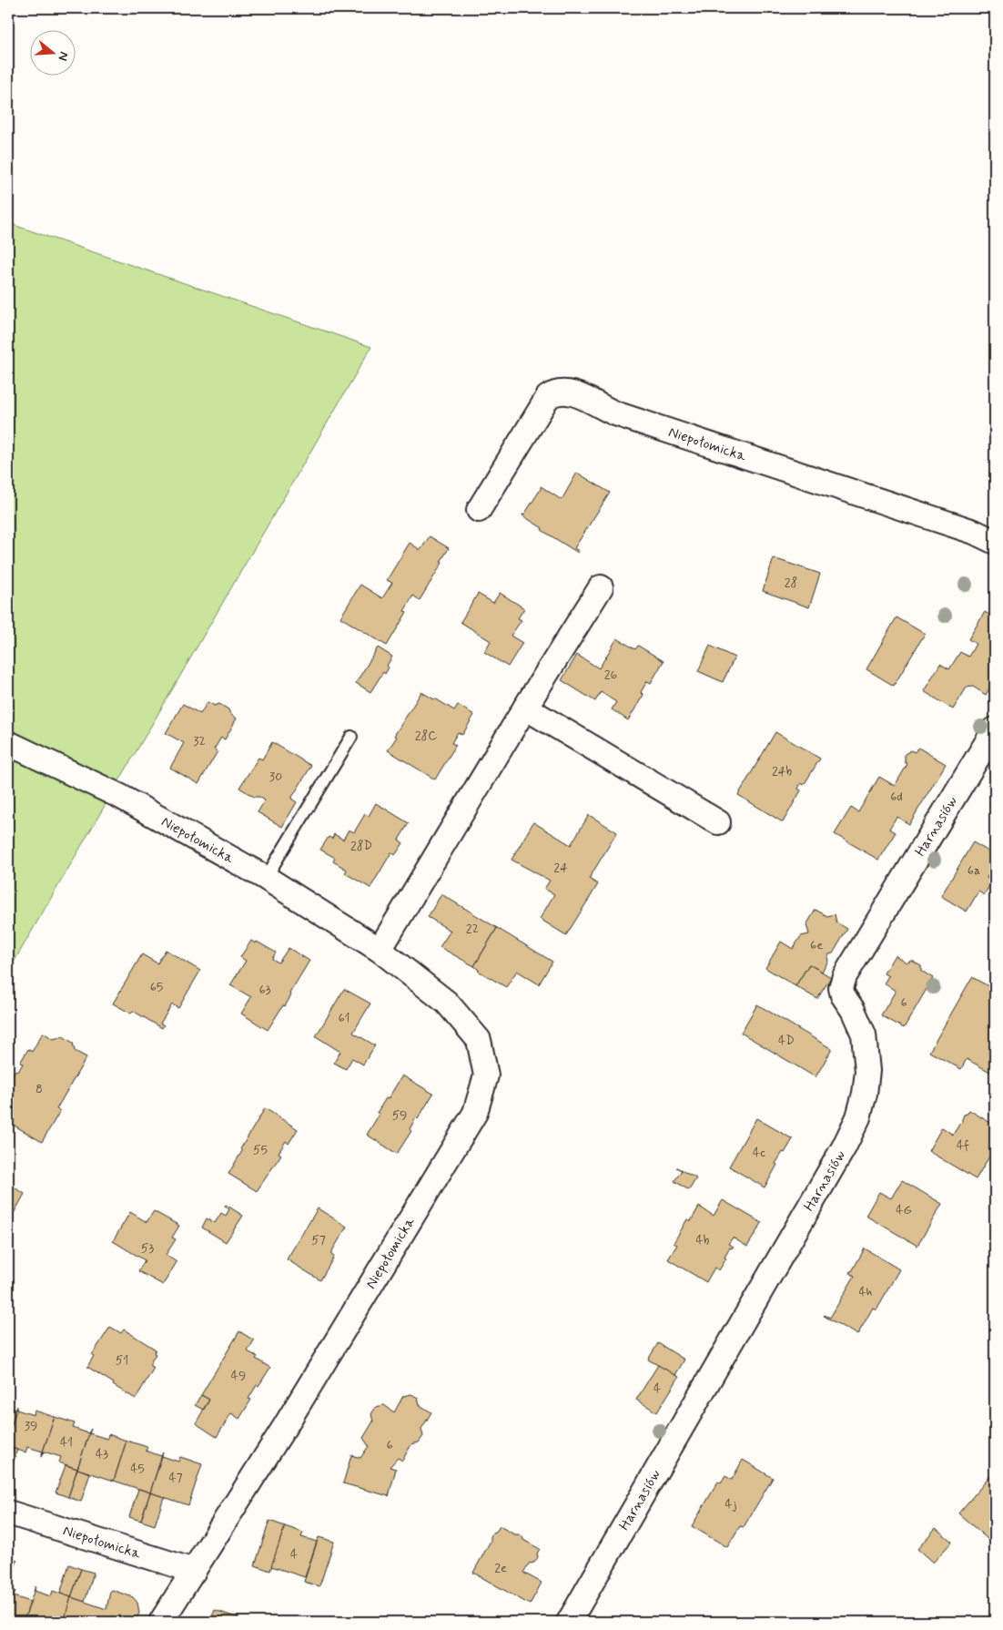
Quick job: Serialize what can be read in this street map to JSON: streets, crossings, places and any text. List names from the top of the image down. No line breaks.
{"streets":{"street":["Niepołomicka","Harnasiów"]},"house_numbers":["28","26","28C","32","24b","30","6d","28D","24","6a","22","6e","65","63","6","61","4D","8","59","4f","55","4c","4G","57","4b","53","4h","51","49","4","39","41","6","43","45","47","4j","4","2e"],"north":"right"}
